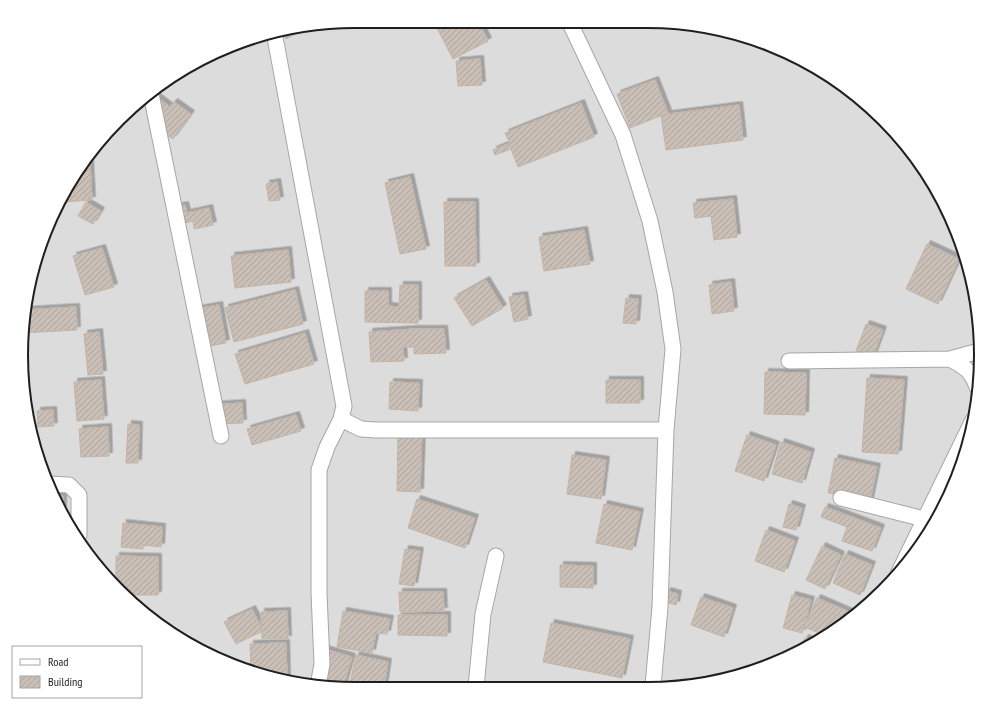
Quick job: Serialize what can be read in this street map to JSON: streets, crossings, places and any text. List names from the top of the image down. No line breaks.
{"legend":["Road","Building"]}
